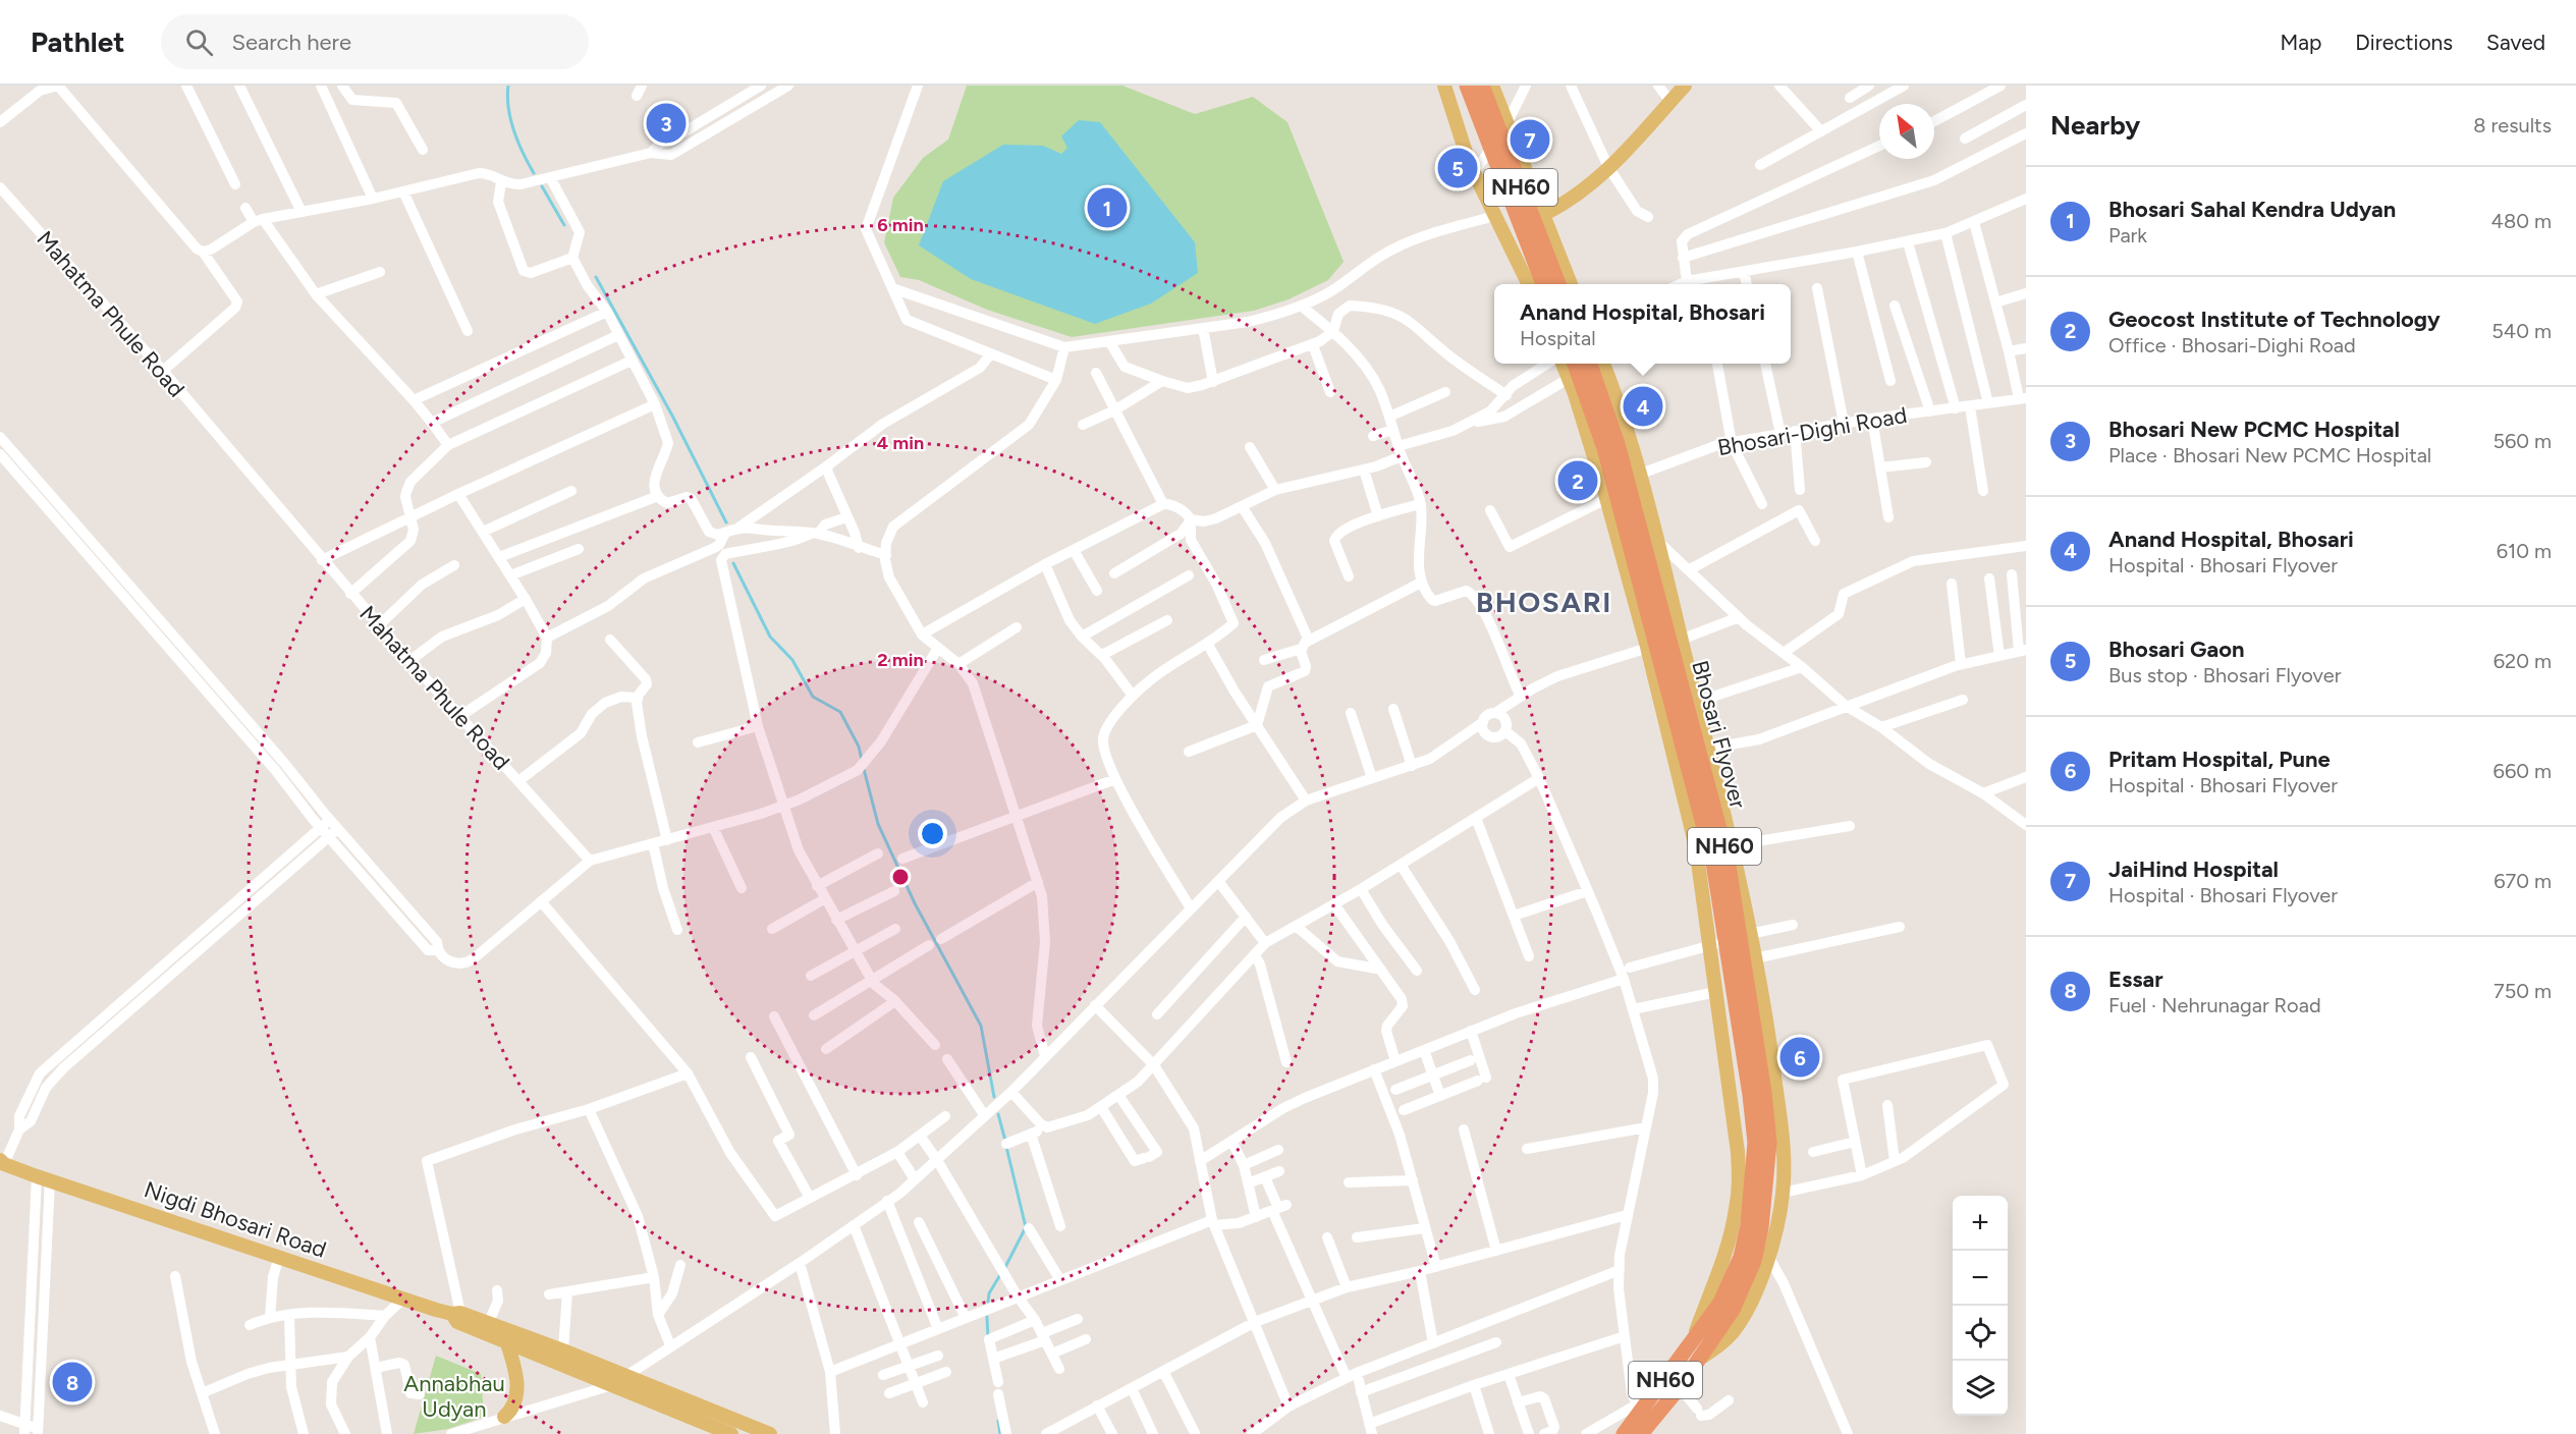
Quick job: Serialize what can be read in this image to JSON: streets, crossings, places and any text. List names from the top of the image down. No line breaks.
{"streets":{"highway":["NH60","Bhosari Flyover"],"main road":["Nigdi Bhosari Road"],"street":["Mahatma Phule Road","Bhosari-Dighi Road"]},"crossings":[["NH60","Bhosari Flyover"]],"districts":["BHOSARI"],"parks":["Annabhau Udyan"],"north":"top left","page":{"header":"Pathlet","search":"Search here","nav":["Map","Directions","Saved"],"heading":["Nearby","8 results"],"pins":["3","7","5","1","4","2","6","8"],"list":[{"mark":"1","name":"Bhosari Sahal Kendra Udyan","note":"Park","value":"480 m"},{"mark":"2","name":"Geocost Institute of Technology","note":"Office · Bhosari-Dighi Road","value":"540 m"},{"mark":"3","name":"Bhosari New PCMC Hospital","note":"Place · Bhosari New PCMC Hospital","value":"560 m"},{"mark":"4","name":"Anand Hospital, Bhosari","note":"Hospital · Bhosari Flyover","value":"610 m"},{"mark":"5","name":"Bhosari Gaon","note":"Bus stop · Bhosari Flyover","value":"620 m"},{"mark":"6","name":"Pritam Hospital, Pune","note":"Hospital · Bhosari Flyover","value":"660 m"},{"mark":"7","name":"JaiHind Hospital","note":"Hospital · Bhosari Flyover","value":"670 m"},{"mark":"8","name":"Essar","note":"Fuel · Nehrunagar Road","value":"750 m"}],"popup":["Anand Hospital, Bhosari","Hospital"],"map_buttons":["+","−"]},"rings":["6 min","4 min","2 min"]}
